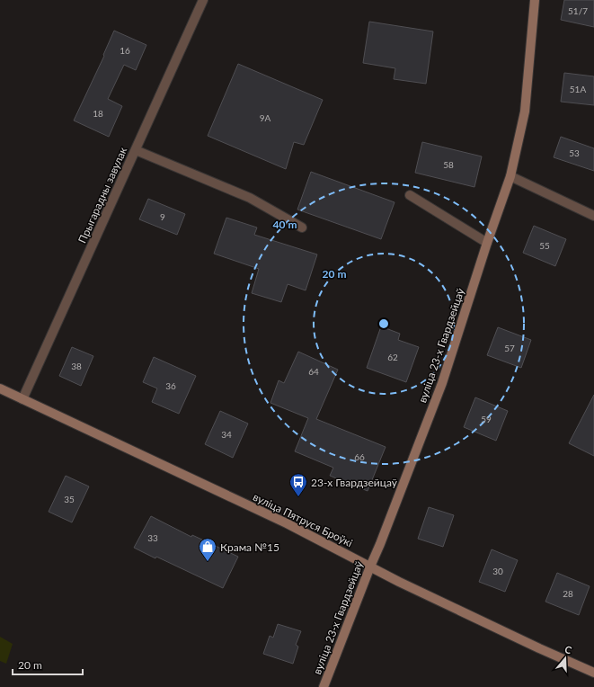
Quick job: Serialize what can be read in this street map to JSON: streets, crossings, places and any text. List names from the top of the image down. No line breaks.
{"streets":{"street":["Прыгарадны завулак","вуліца 23-х Гвардзейцаў","вуліца Пятруся Броўкі"]},"crossings":[["Прыгарадны завулак","вуліца Пятруся Броўкі"],["вуліца 23-х Гвардзейцаў","вуліца Пятруся Броўкі"]],"places":{"bus stop":["23-х Гвардзейцаў"],"shop":["Крама №15"]},"house_numbers":["51/7","16","51А","18","9А","53","58","9","55","57","62","38","64","36","59","34","66","35","33","30","28"],"scale_bar":"20 m","north":"top","rings":["40 m","20 m"]}
